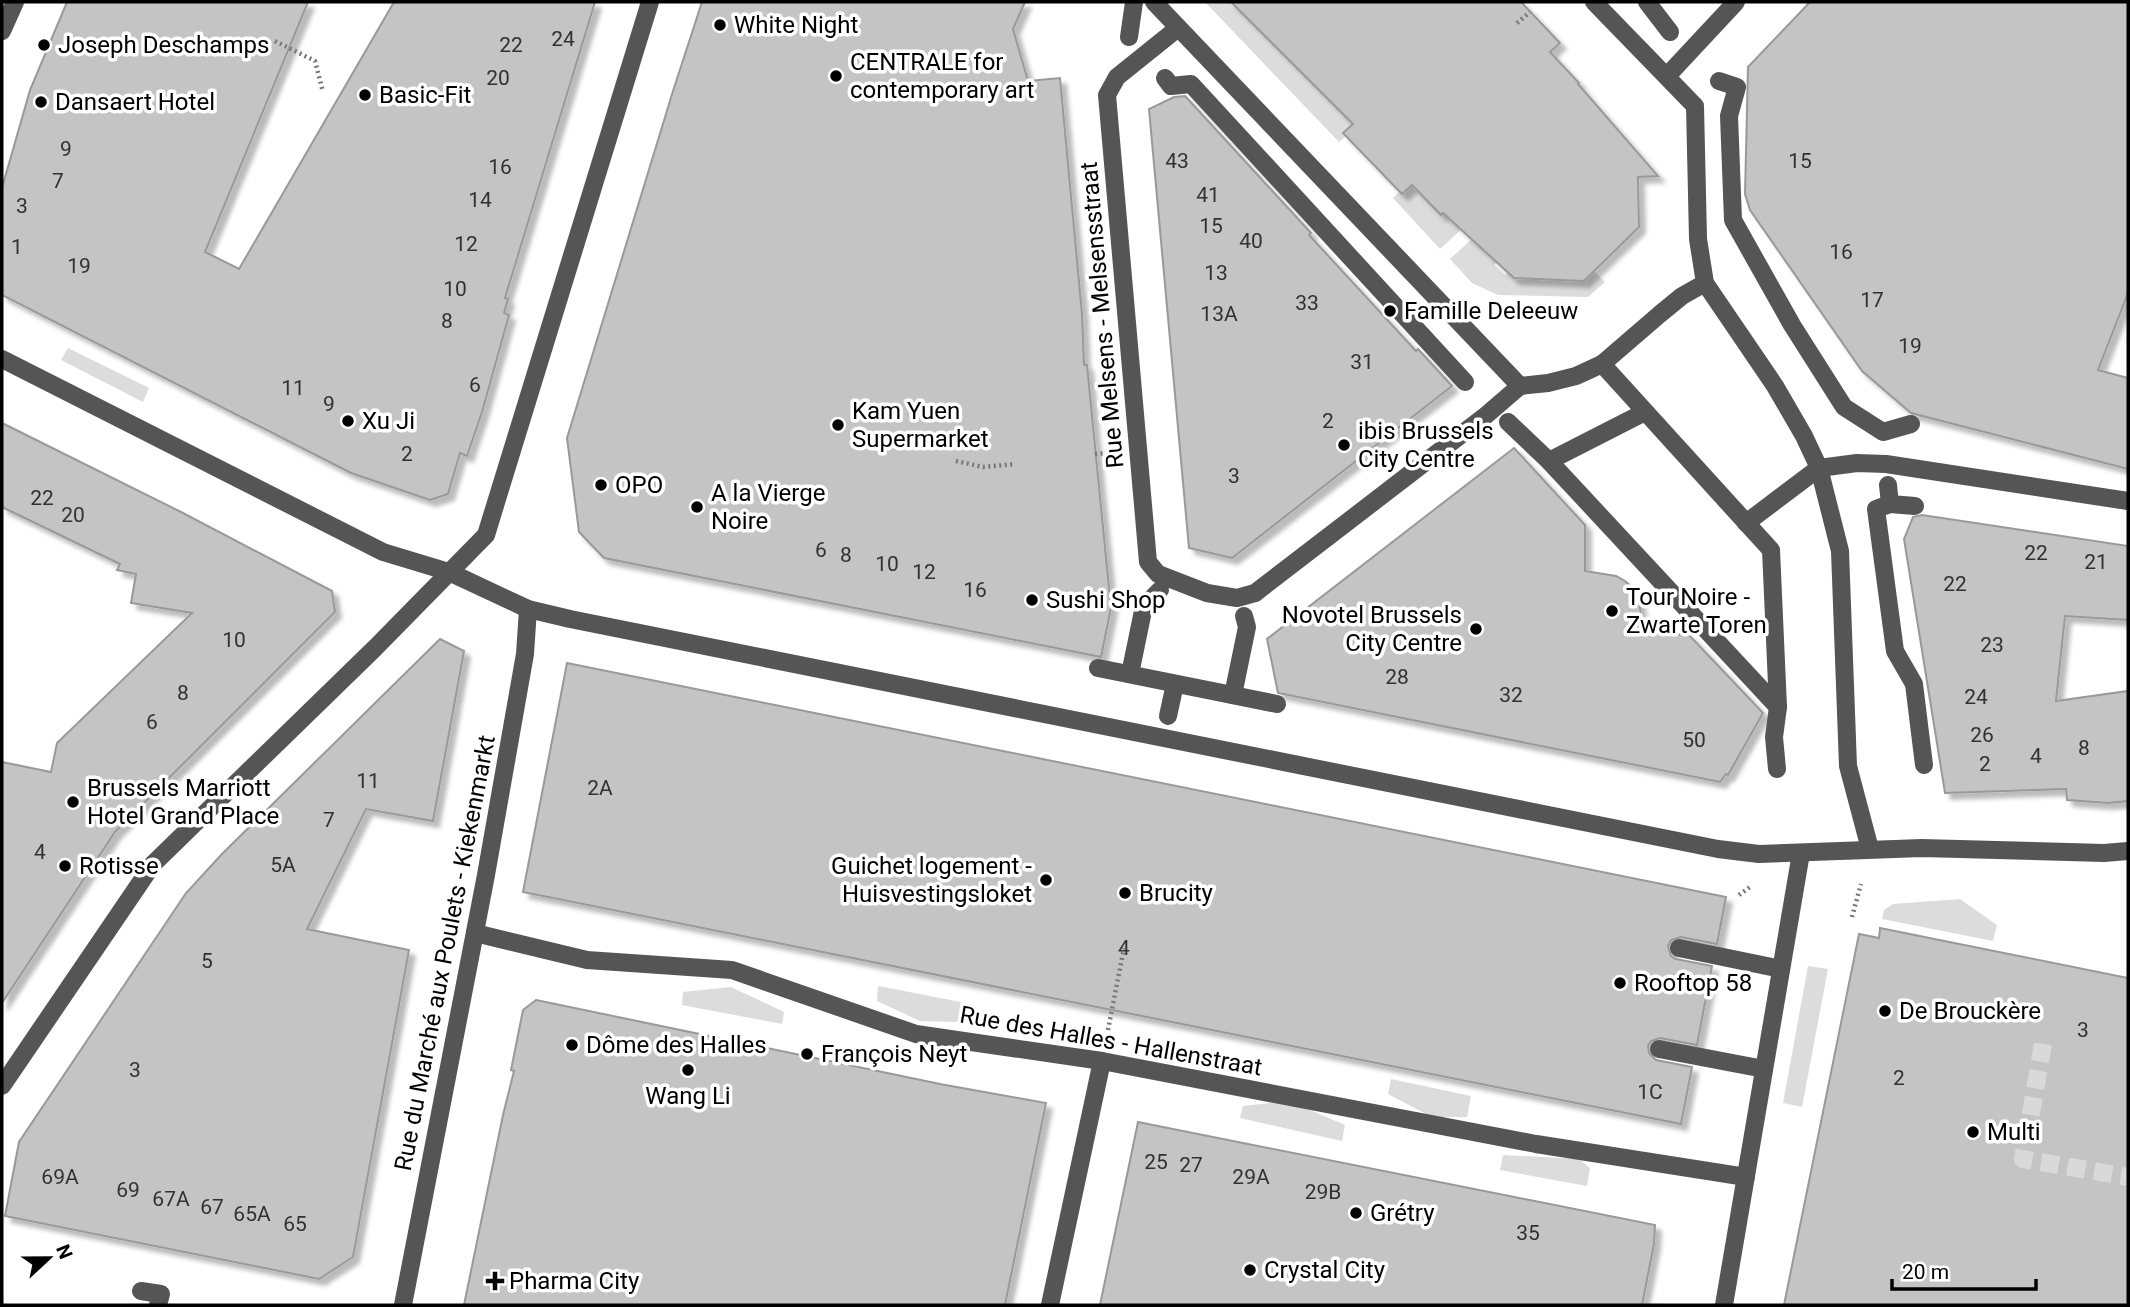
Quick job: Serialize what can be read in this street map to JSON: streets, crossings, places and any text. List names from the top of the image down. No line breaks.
{"streets":{"street":["Rue Melsens - Melsensstraat","Rue du Marché aux Poulets - Kiekenmarkt","Rue des Halles - Hallenstraat"]},"crossings":[["Rue du Marché aux Poulets - Kiekenmarkt","Rue des Halles - Hallenstraat"]],"places":{"other":["White Night","Joseph Deschamps","CENTRALE for contemporary art","Basic-Fit","Dansaert Hotel","Famille Deleeuw","Xu Ji","Kam Yuen Supermarket","ibis Brussels City Centre","OPO","A la Vierge Noire","Sushi Shop","Tour Noire - Zwarte Toren","Novotel Brussels City Centre","Brussels Marriott Hotel Grand Place","Rotisse","Guichet logement - Huisvestingsloket","Brucity","Rooftop 58","De Brouckère","Dôme des Halles","François Neyt","Wang Li","Multi","Grétry","Crystal City"],"health":["Pharma City"]},"house_numbers":["24","22","20","9","43","15","16","7","41","14","3","15","40","12","1","16","19","13","10","17","33","13A","8","19","31","6","11","9","2","2","3","22","20","6","22","8","21","10","12","22","16","10","23","28","8","32","24","6","26","50","8","4","2","11","2A","7","4","5A","4","5","3","3","2","1C","25","27","69A","29A","69","29B","67A","67","65A","65","35"],"scale_bar":"20 m","north":"right"}
